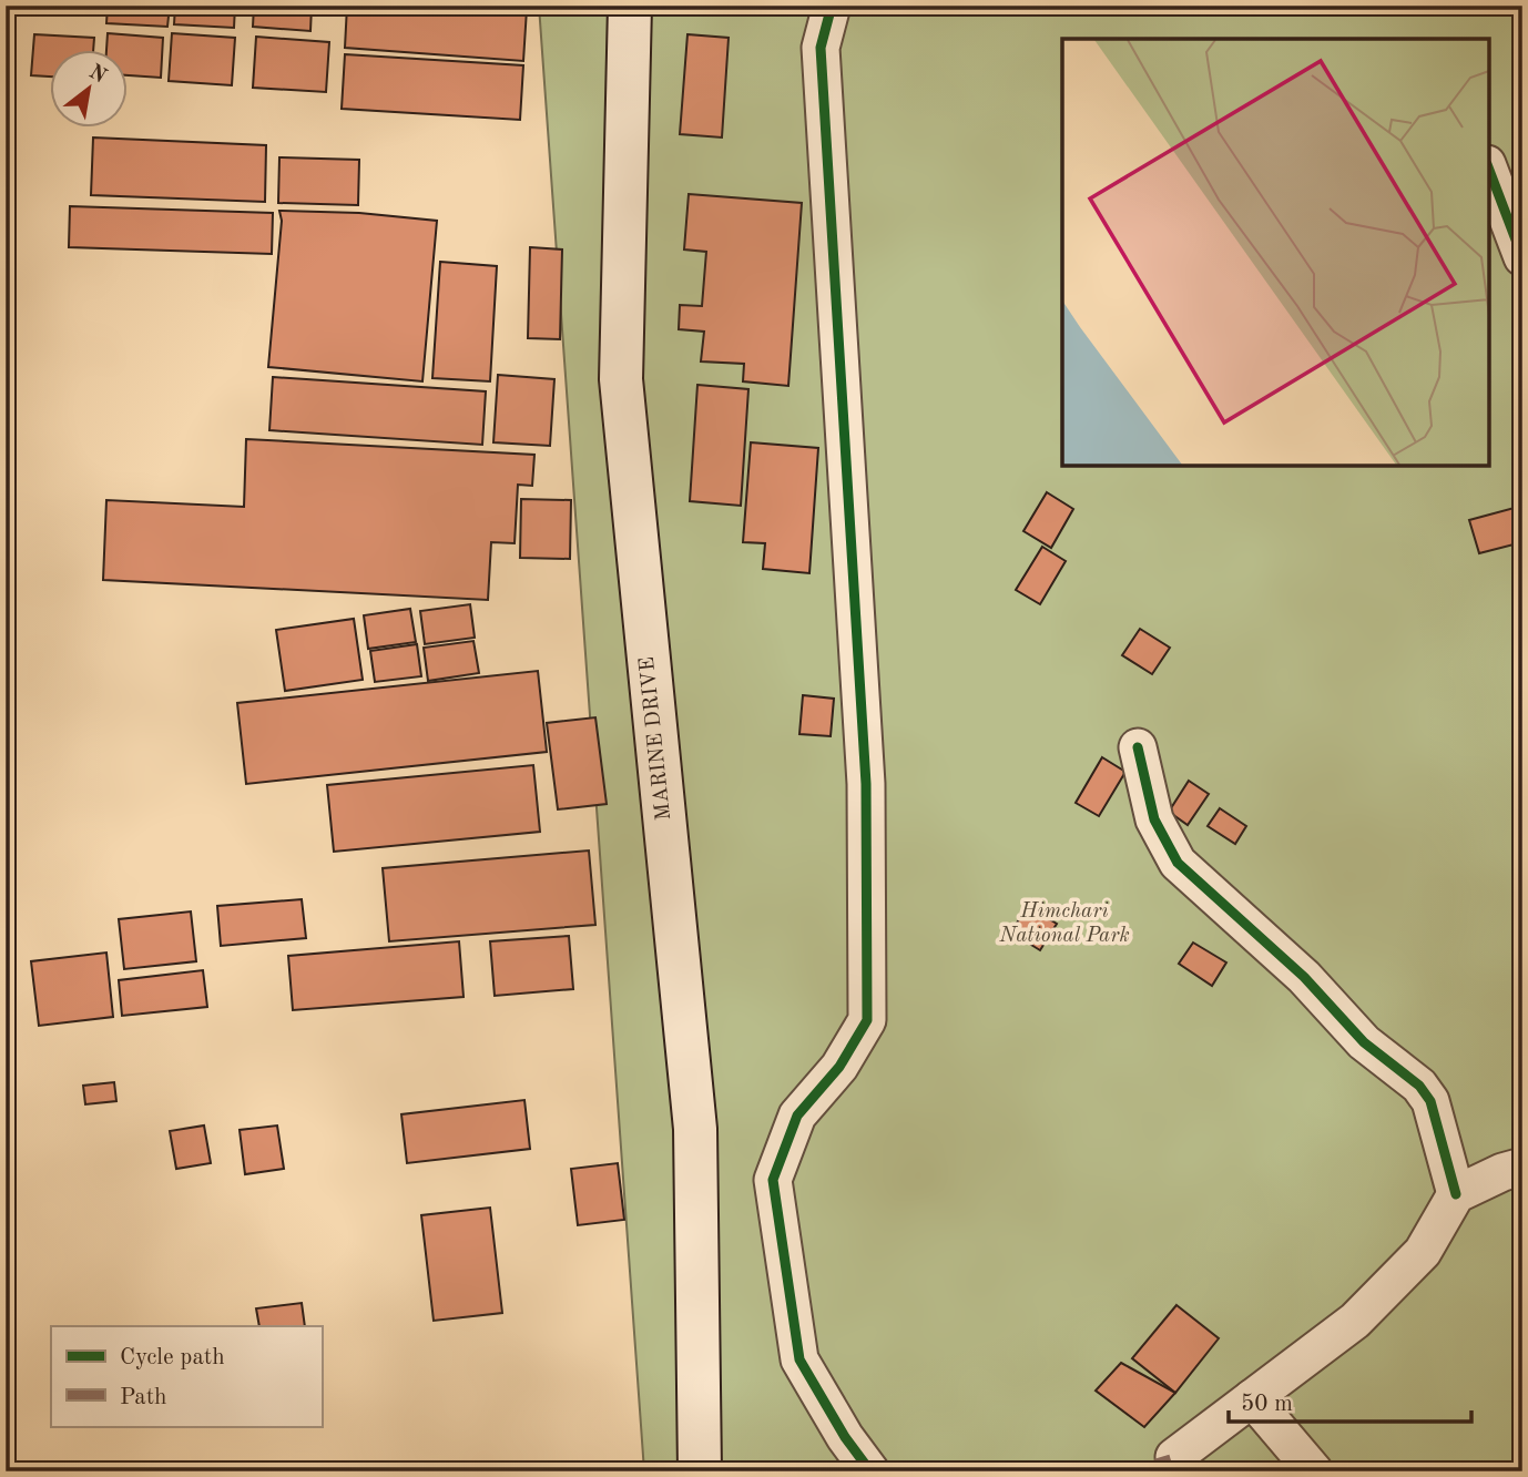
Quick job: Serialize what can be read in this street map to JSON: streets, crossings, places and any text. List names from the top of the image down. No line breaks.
{"streets":{"main road":["MARINE DRIVE"]},"parks":["Himchari National Park"],"legend":["Cycle path","Path"],"scale_bar":"50 m","north":"top right"}
